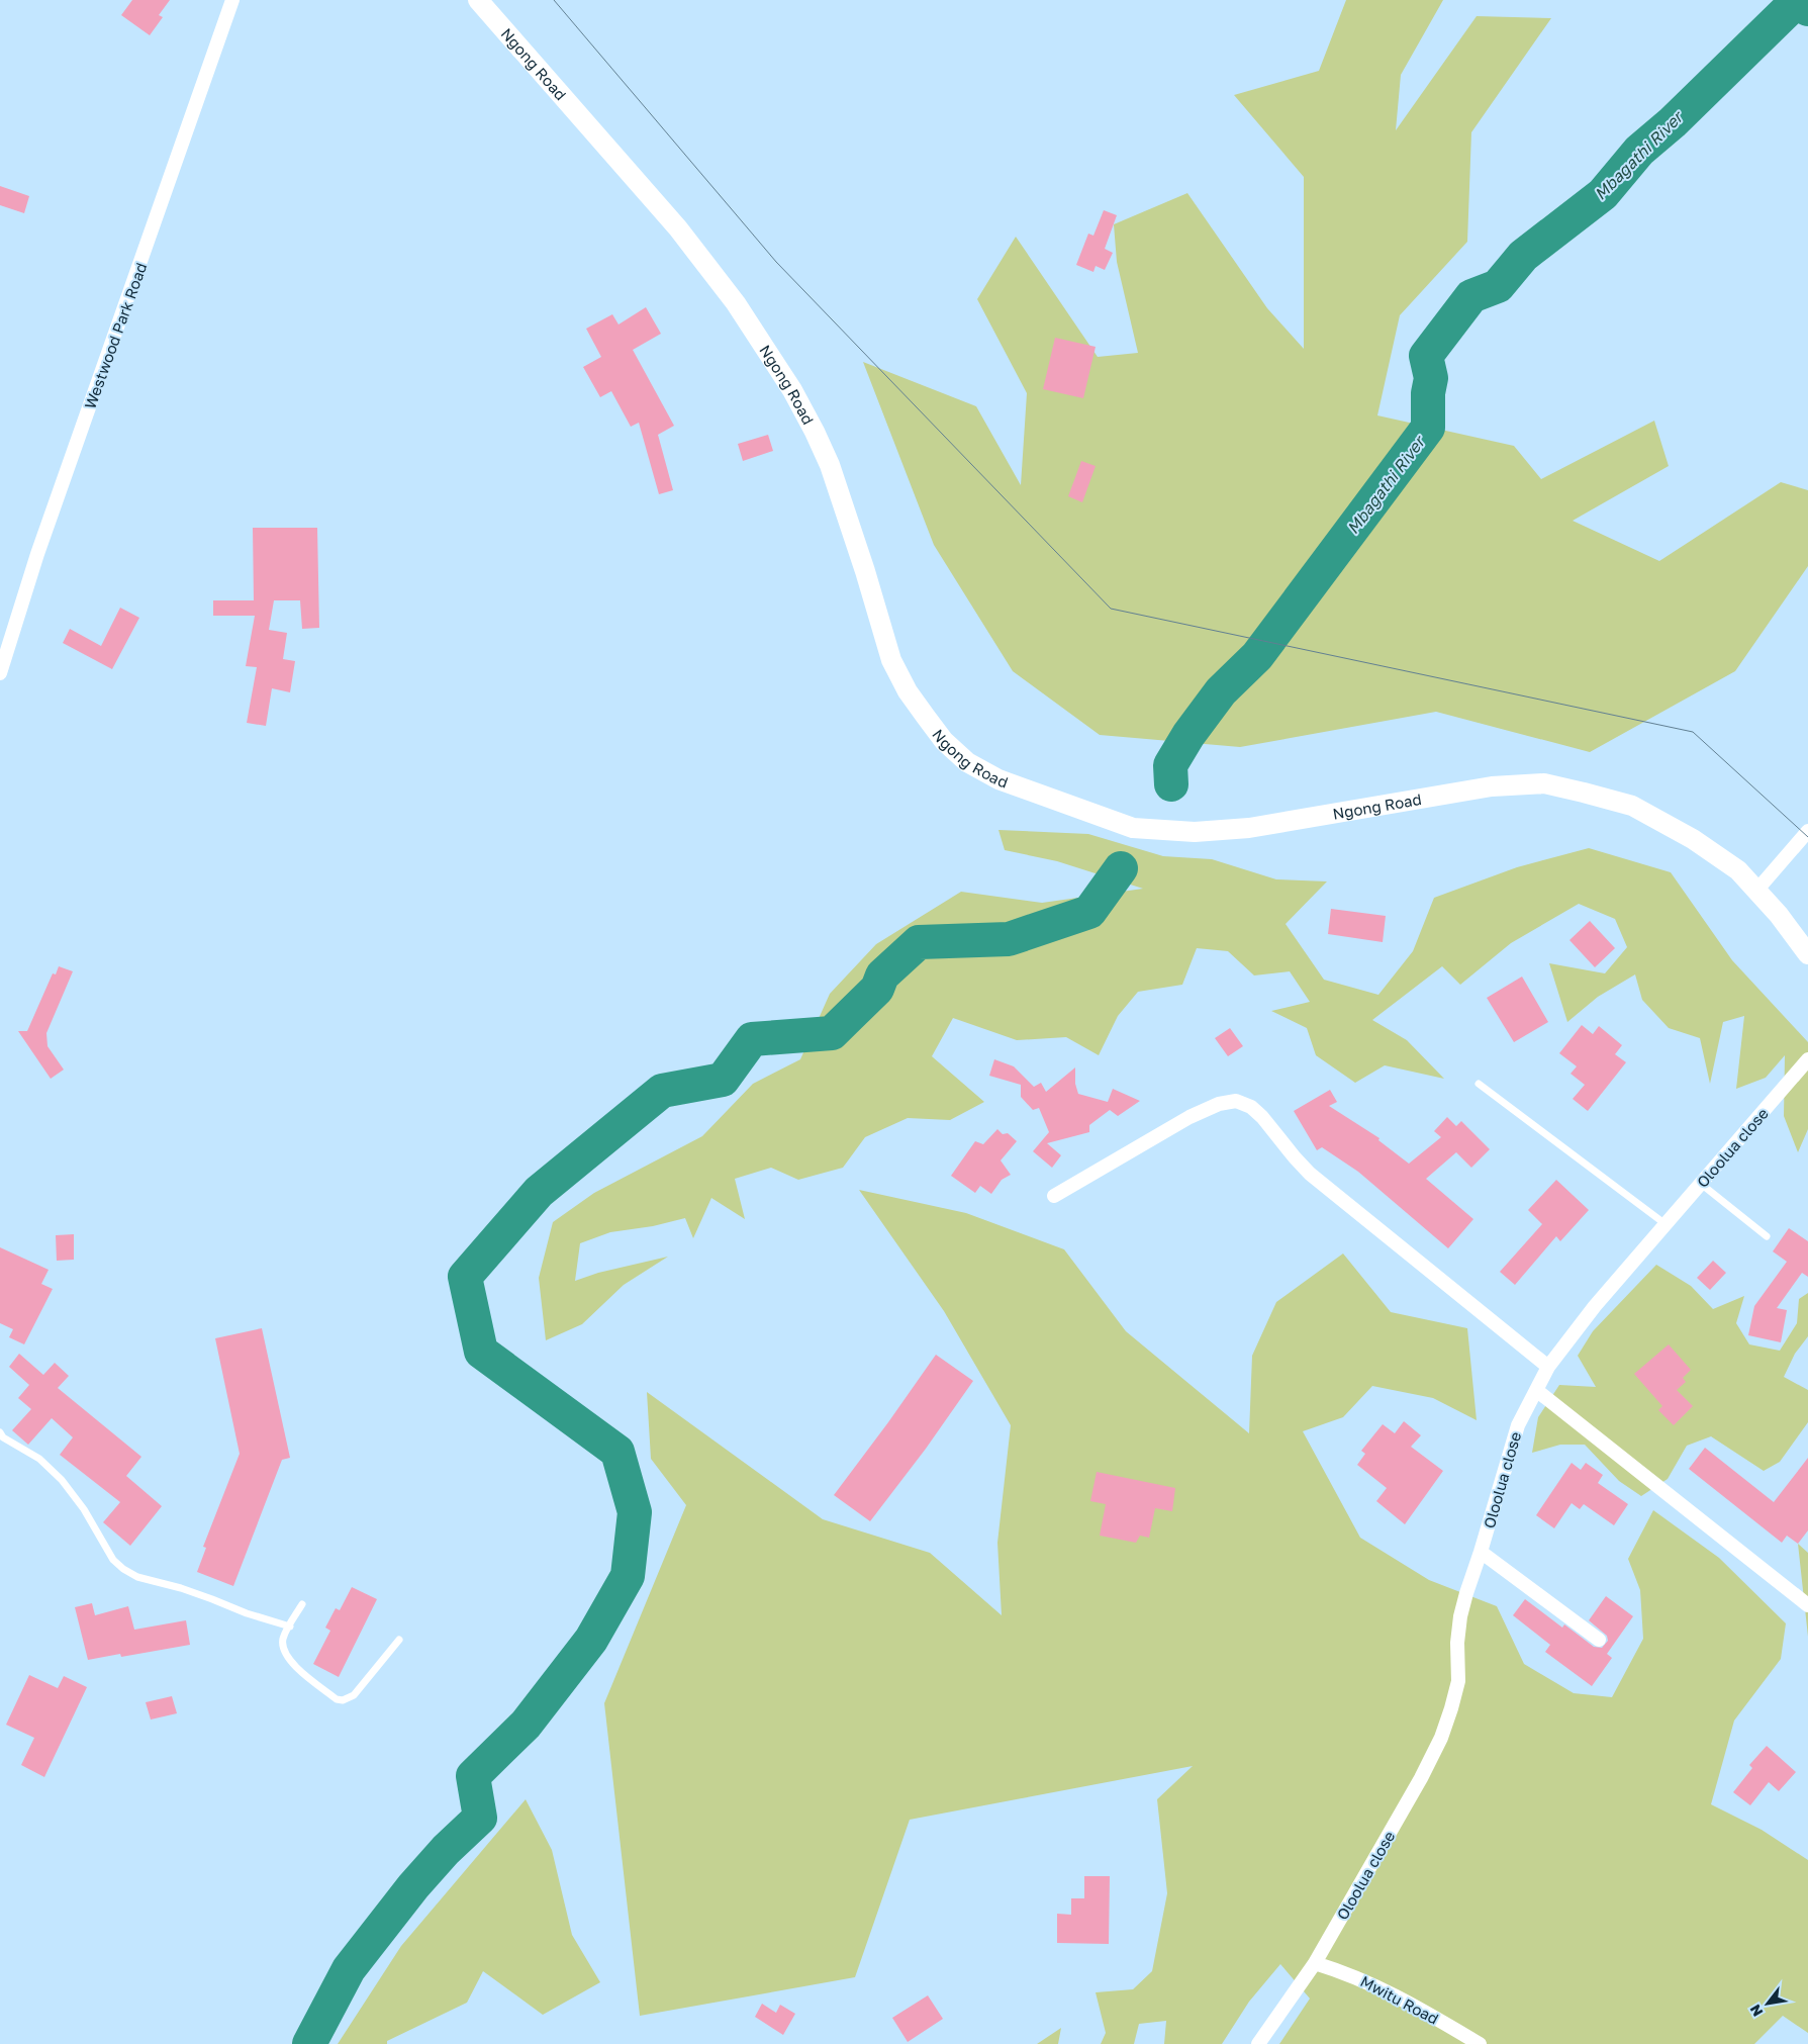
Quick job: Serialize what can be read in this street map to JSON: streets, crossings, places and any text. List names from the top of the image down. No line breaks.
{"streets":{"main road":["Ngong Road"],"street":["Westwood Park Road","Oloolua close","Mwitu Road"]},"crossings":[["Oloolua close","Mwitu Road"]],"water":["Mbagathi River"],"north":"bottom left"}
